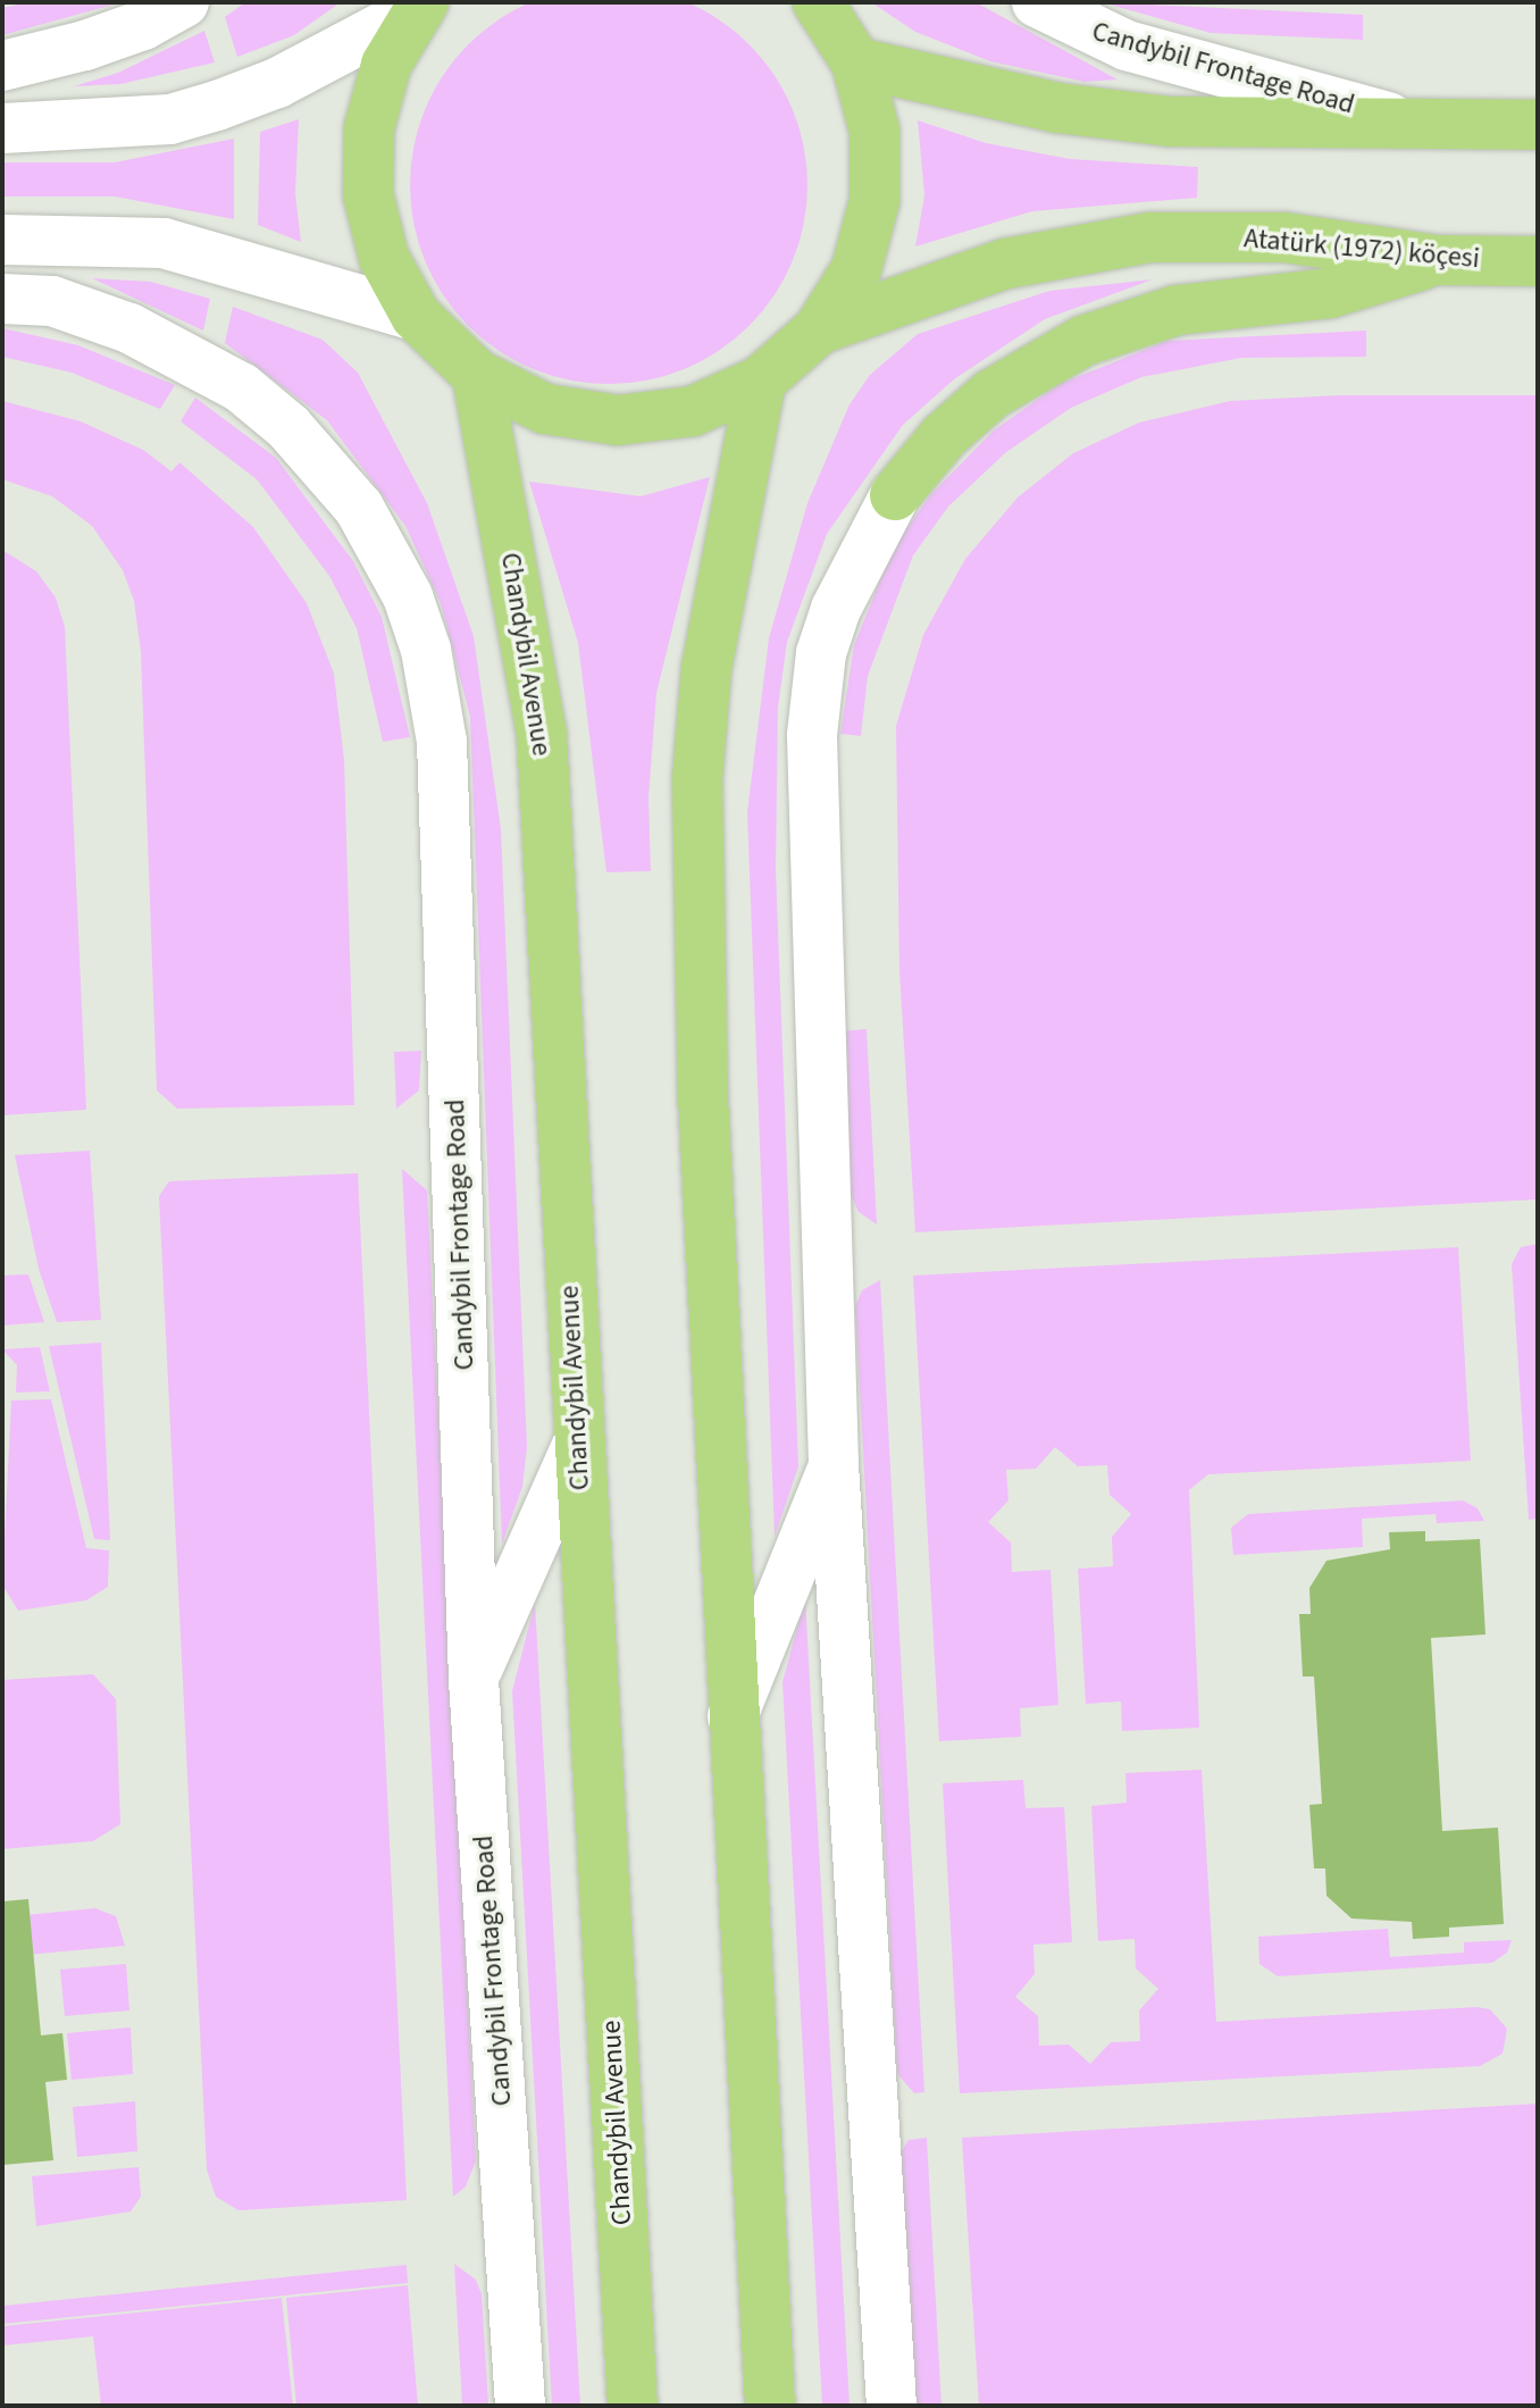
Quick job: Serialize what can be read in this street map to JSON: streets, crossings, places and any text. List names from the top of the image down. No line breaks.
{"streets":{"main road":["Atatürk (1972) köçesi","Chandybil Avenue"],"street":["Candybil Frontage Road"]}}
